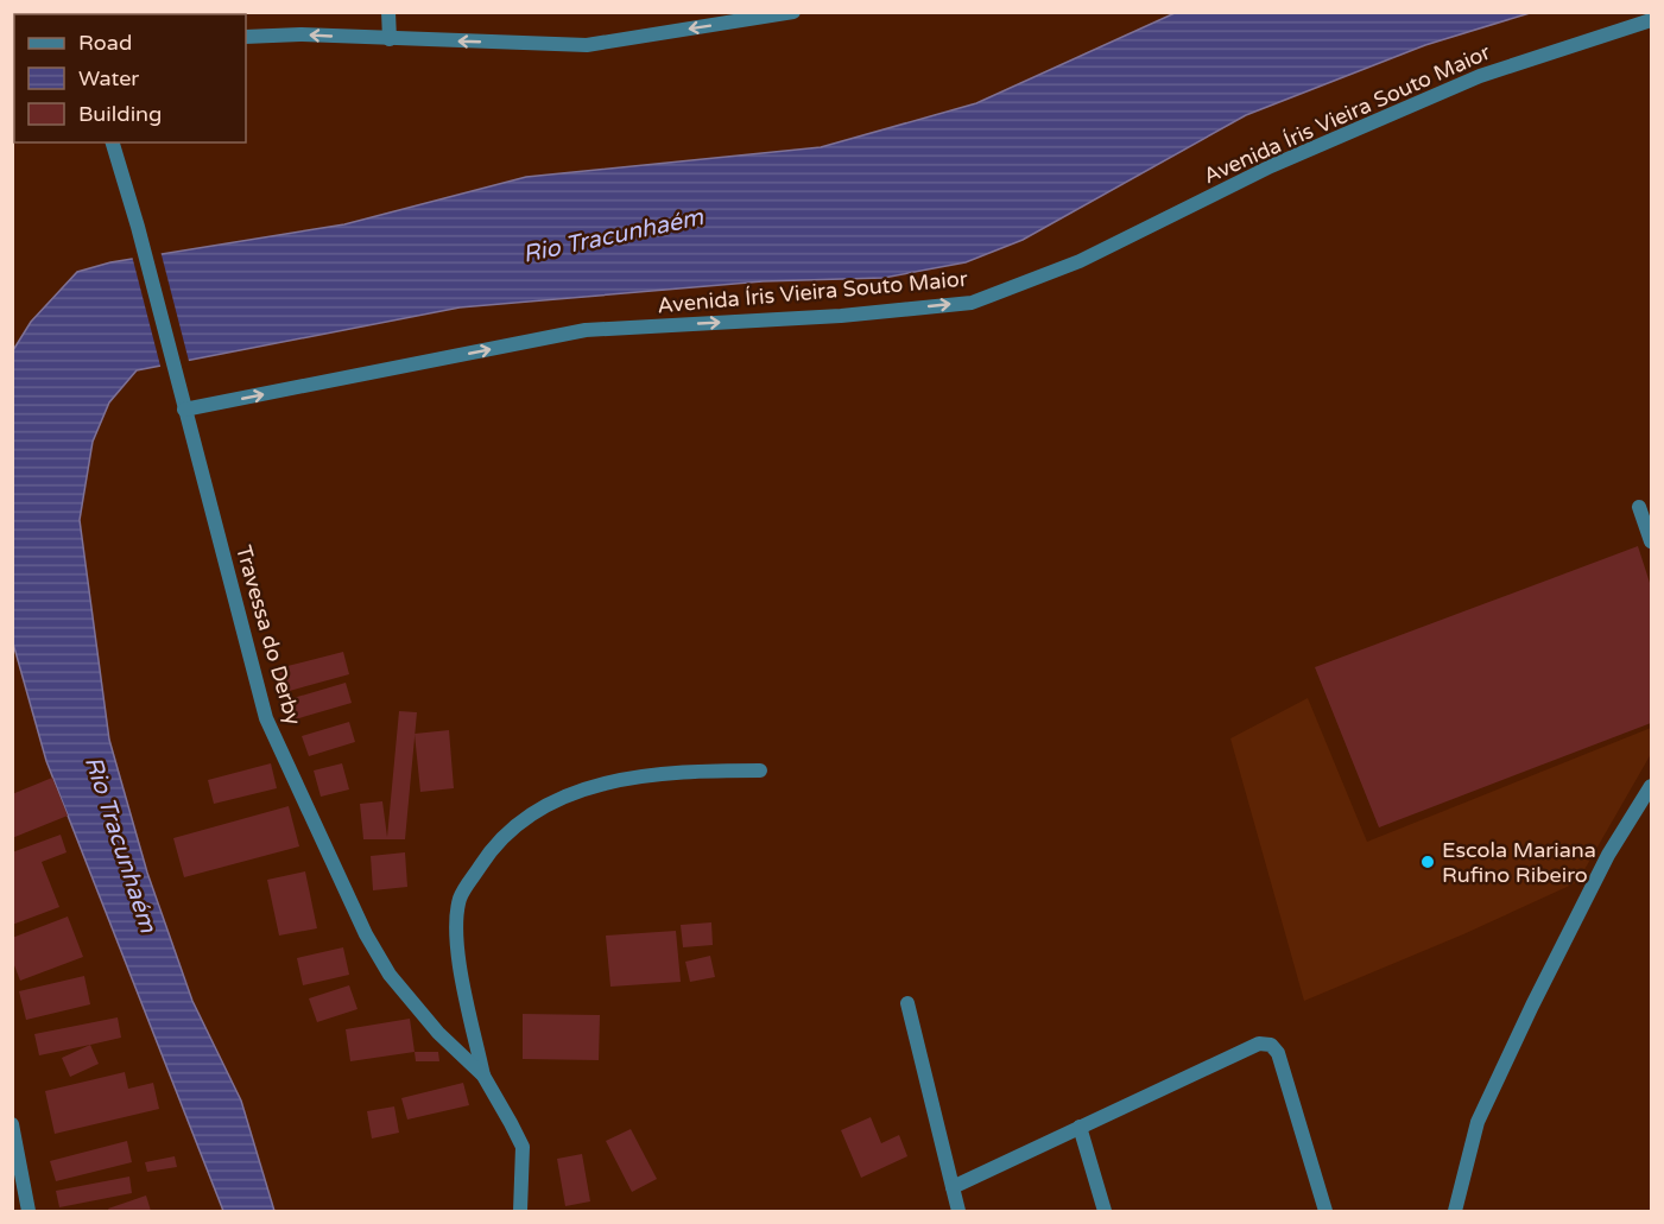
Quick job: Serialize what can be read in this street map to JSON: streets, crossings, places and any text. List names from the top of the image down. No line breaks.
{"streets":{"street":["Avenida Íris Vieira Souto Maior","Travessa do Derby"]},"crossings":[["Avenida Íris Vieira Souto Maior","Travessa do Derby"]],"one_way":["Avenida Íris Vieira Souto Maior"],"water":["Rio Tracunhaém"],"places":["Escola Mariana Rufino Ribeiro"],"legend":["Road","Water","Building"]}
